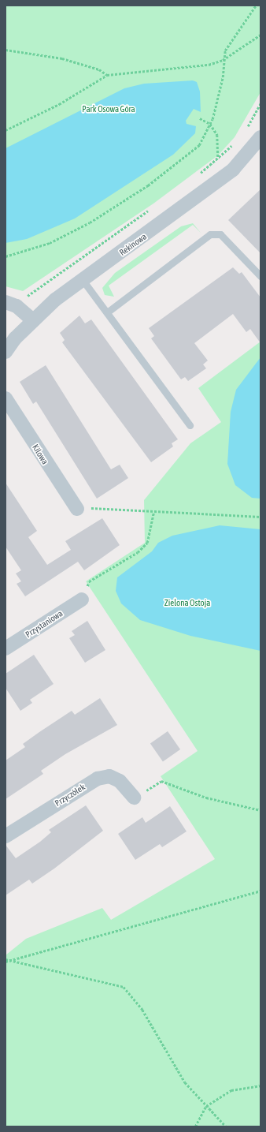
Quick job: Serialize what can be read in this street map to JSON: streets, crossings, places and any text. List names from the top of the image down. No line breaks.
{"streets":{"street":["Rekinowa","Kilowa","Przystaniowa","Przyczółek"]},"parks":["Park Osowa Góra","Zielona Ostoja"]}
